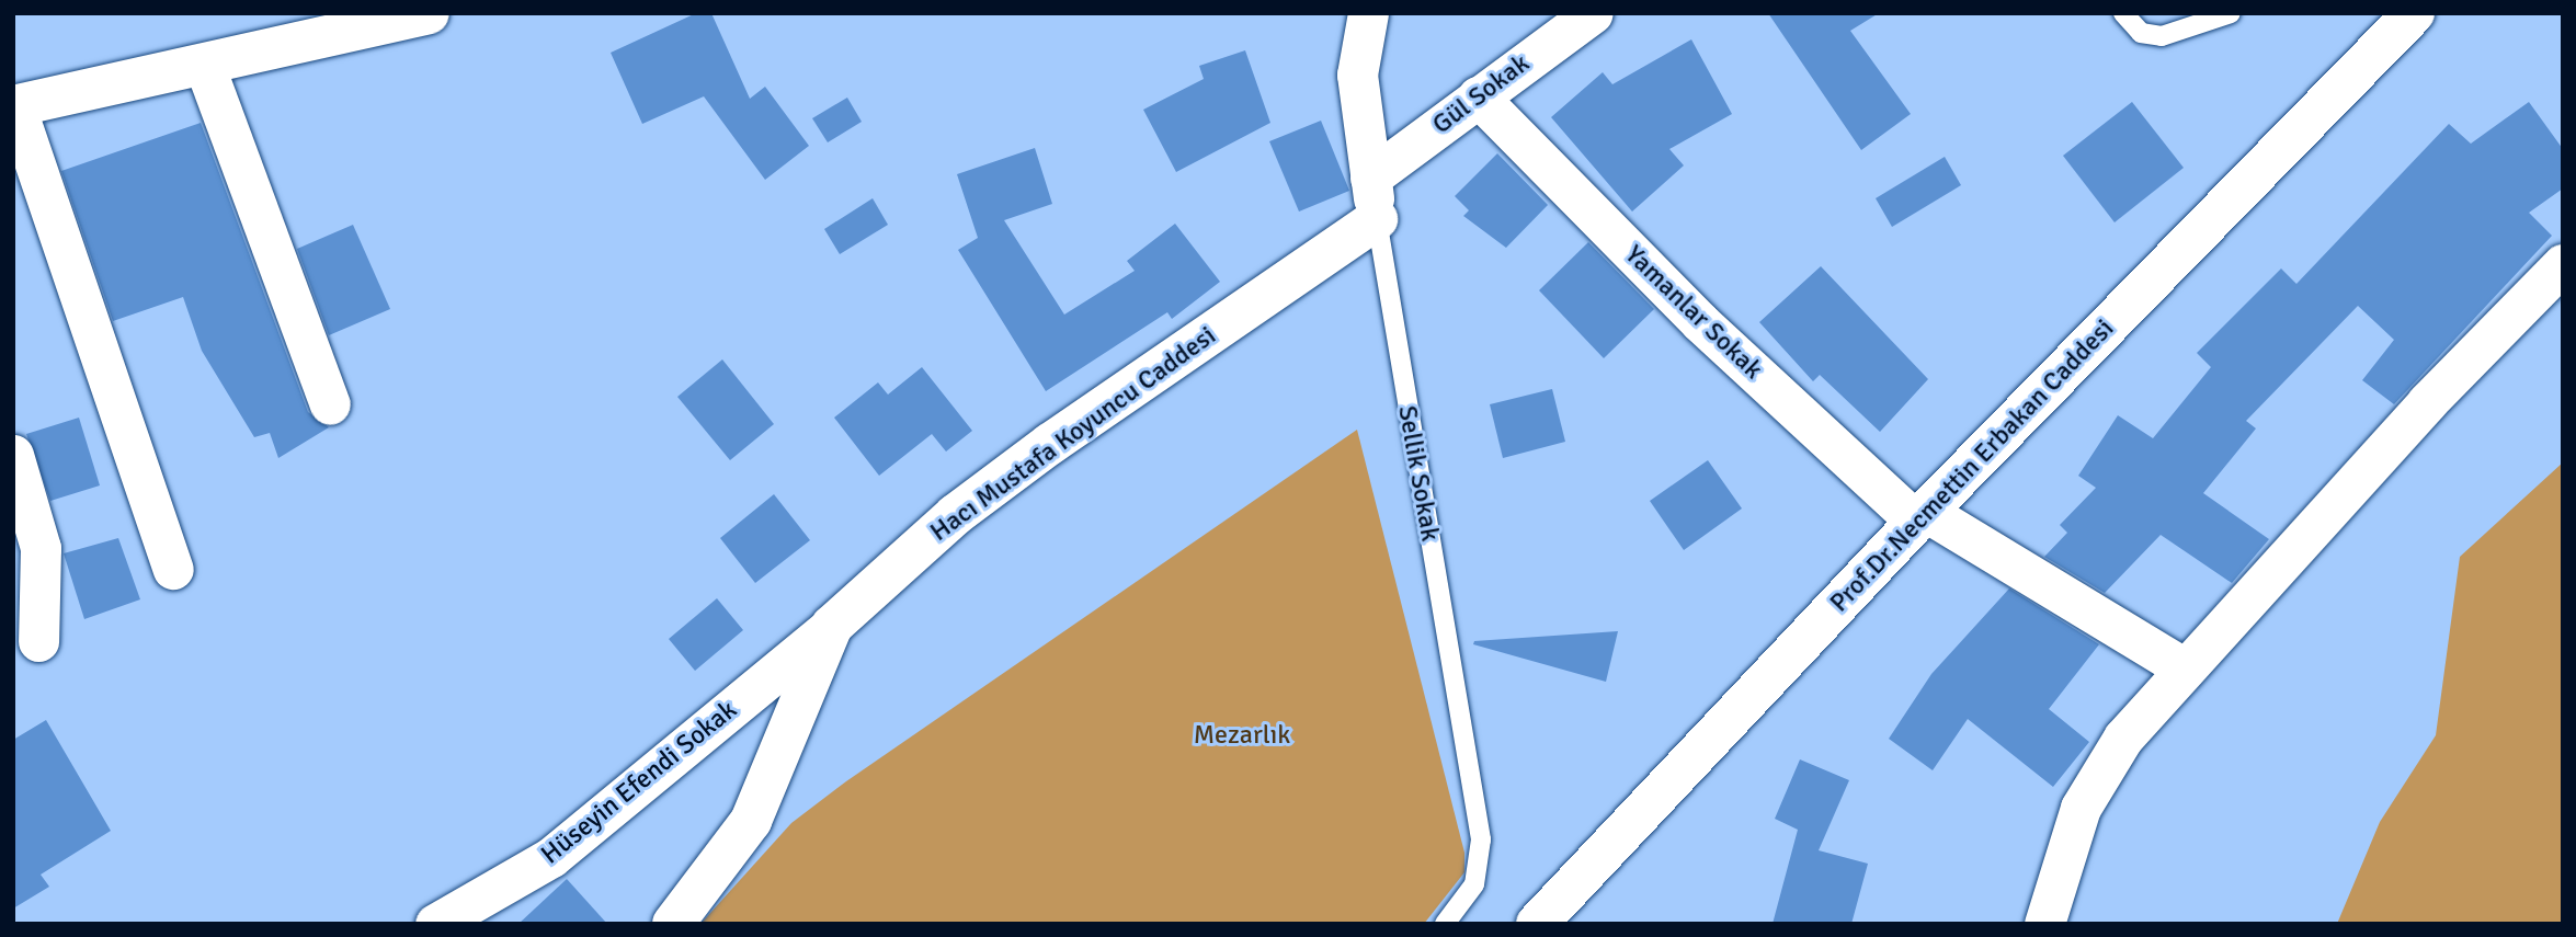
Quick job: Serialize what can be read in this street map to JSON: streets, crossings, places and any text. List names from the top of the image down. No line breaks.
{"streets":{"street":["Gül Sokak","Yamanlar Sokak","Hacı Mustafa Koyuncu Caddesi","Prof.Dr.Necmettin Erbakan Caddesi","Sellik Sokak","Hüseyin Efendi Sokak"]},"crossings":[["Gül Sokak","Yamanlar Sokak"],["Gül Sokak","Sellik Sokak"],["Yamanlar Sokak","Prof.Dr.Necmettin Erbakan Caddesi"],["Hacı Mustafa Koyuncu Caddesi","Sellik Sokak"],["Hacı Mustafa Koyuncu Caddesi","Hüseyin Efendi Sokak"]],"parks":["Mezarlık"]}
